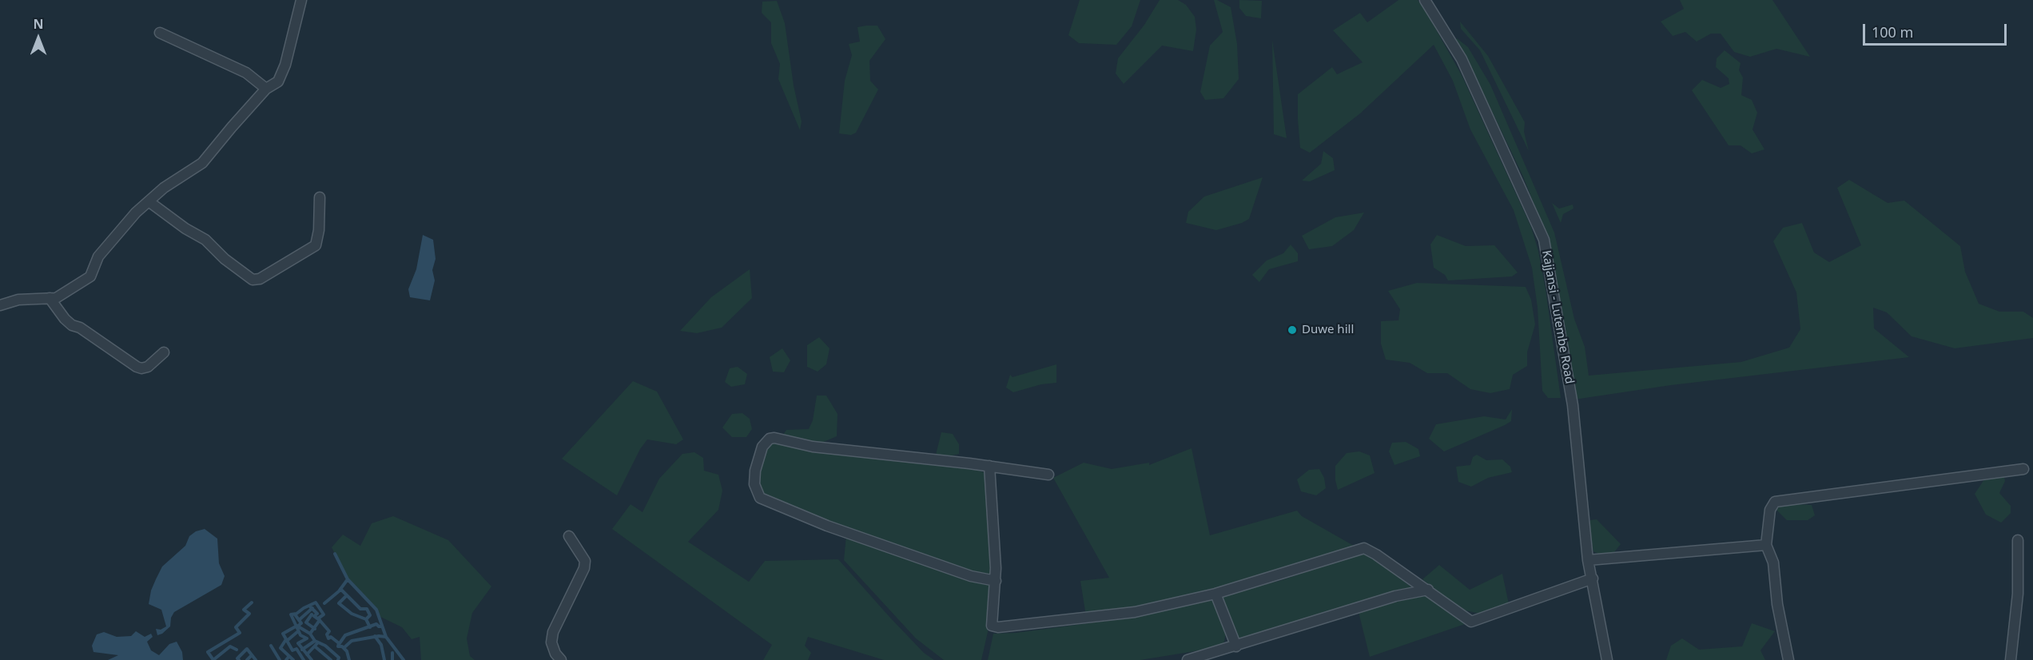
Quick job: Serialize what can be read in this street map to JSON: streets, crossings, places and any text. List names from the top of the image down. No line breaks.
{"streets":{"street":["Kajjansi - Lutembe Road"]},"places":["Duwe hill"],"scale_bar":"100 m","north":"top"}
